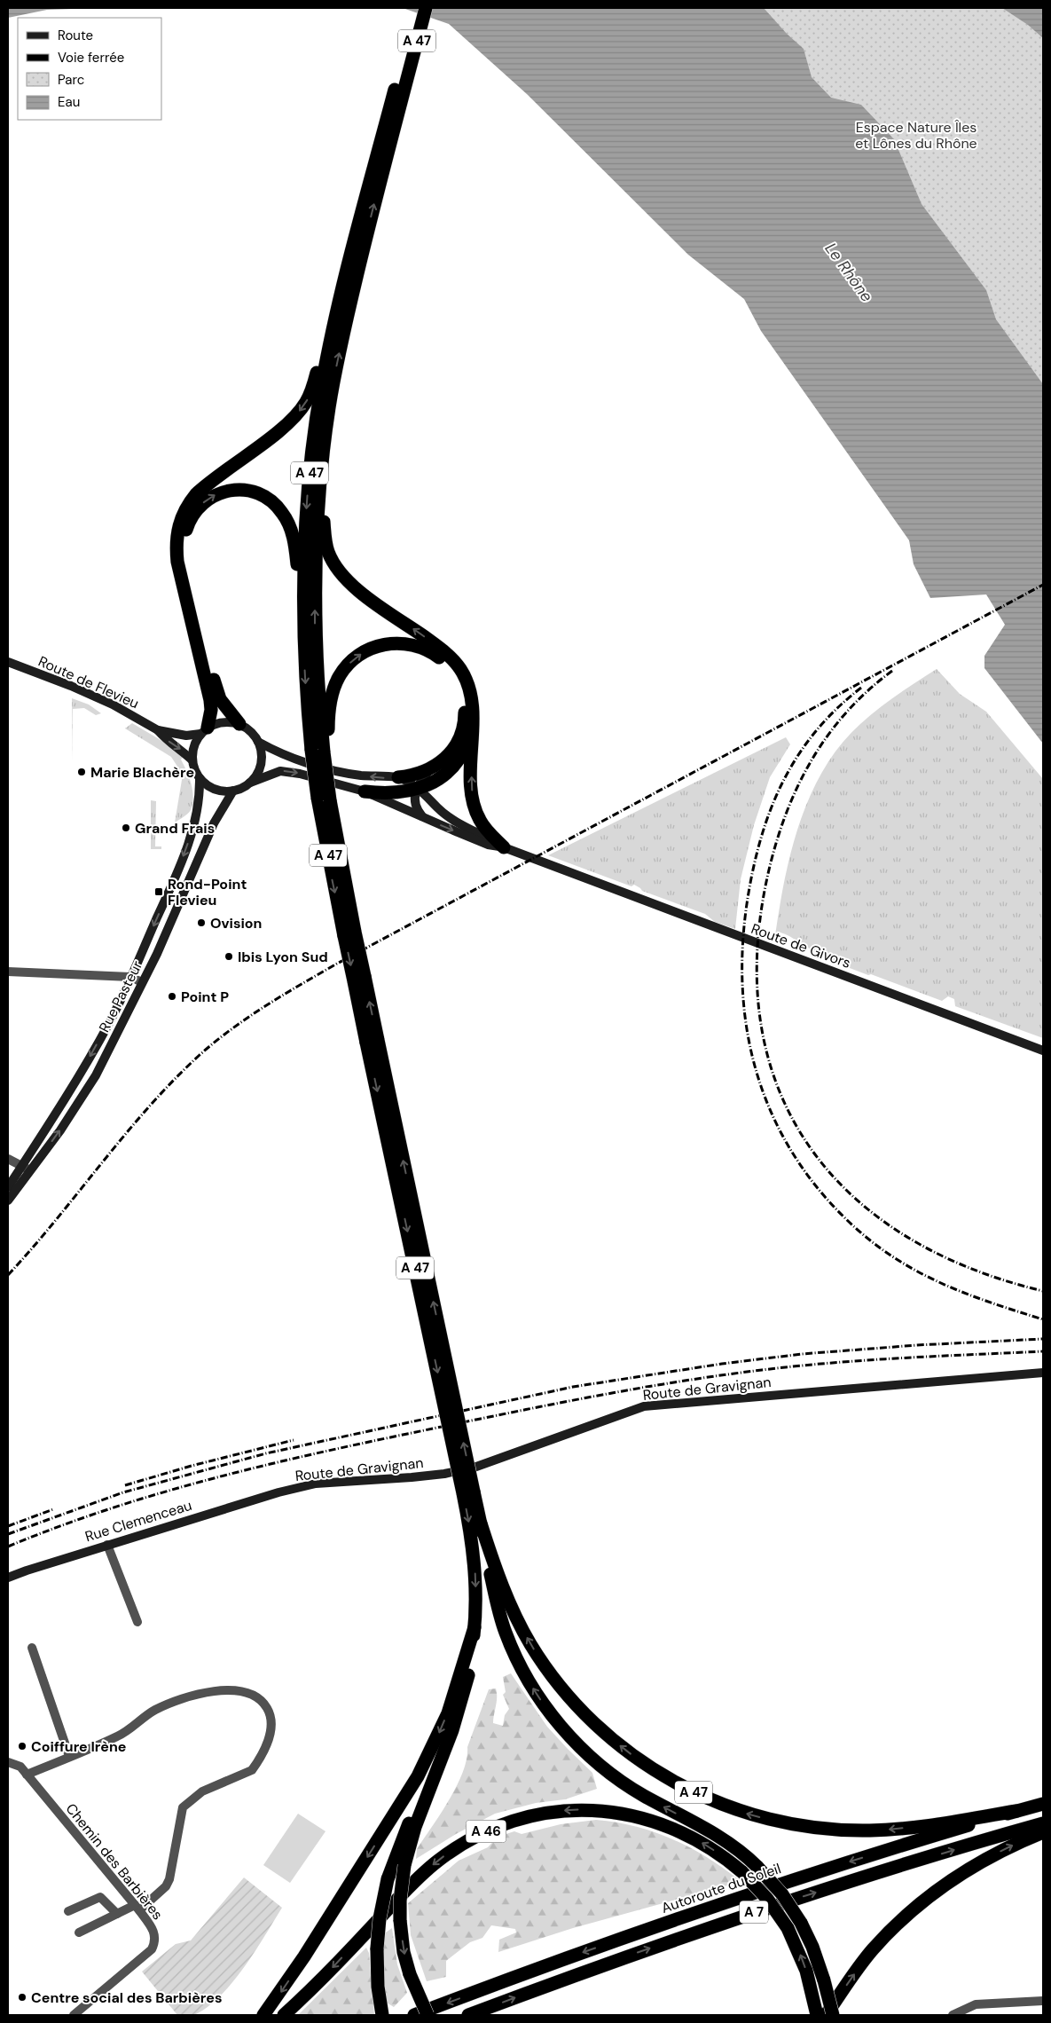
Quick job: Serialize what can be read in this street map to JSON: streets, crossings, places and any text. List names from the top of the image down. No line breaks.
{"streets":{"highway":["A 47","A 46","Autoroute du Soleil","A 7"],"main road":["Route de Flevieu","Route de Givors","Rue Pasteur","Route de Gravignan","Rue Clemenceau"],"street":["Chemin des Barbières"]},"crossings":[["A 47","Autoroute du Soleil"],["Route de Flevieu","Rue Pasteur"],["Route de Gravignan","Rue Clemenceau"]],"water":["Le Rhône"],"parks":["Espace Nature Îles et Lônes du Rhône"],"places":{"other":["Marie Blachère","Grand Frais","Ovision","Ibis Lyon Sud","Point P","Coiffure Irène","Centre social des Barbières"],"transit":["Rond-Point Flevieu"]},"legend":["Route","Voie ferrée","Parc","Eau"]}
